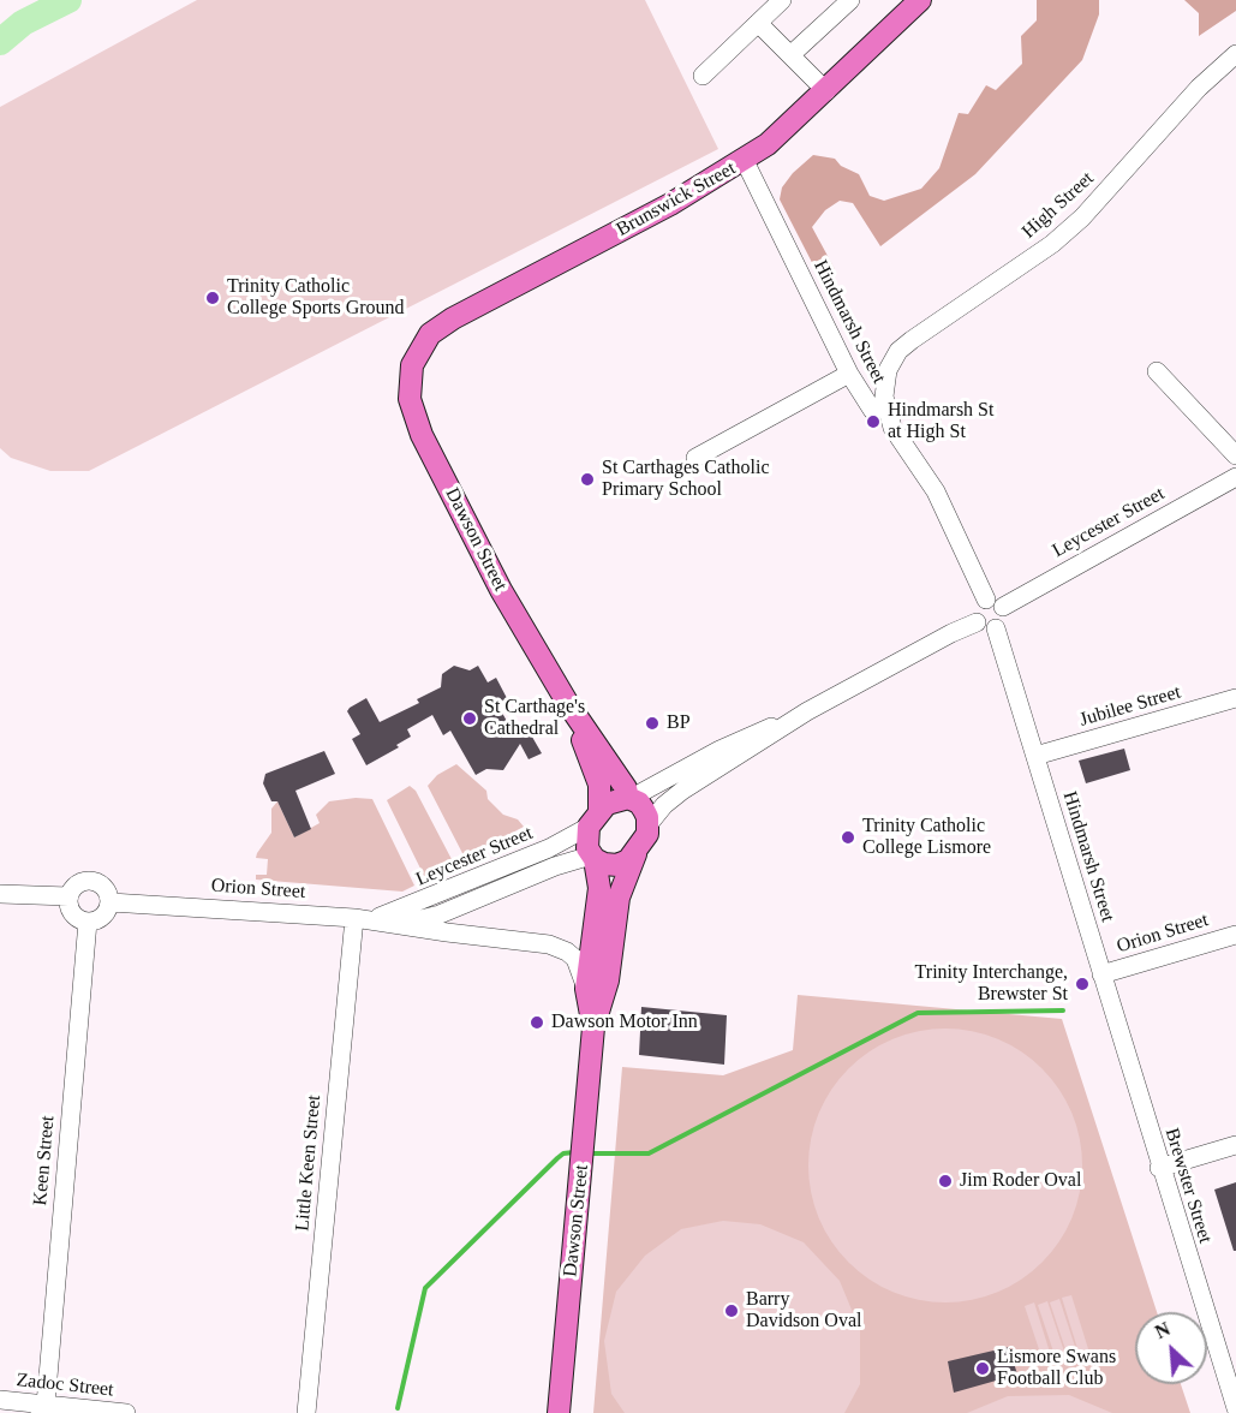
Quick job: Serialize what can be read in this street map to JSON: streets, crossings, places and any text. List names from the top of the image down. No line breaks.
{"streets":{"main road":["Brunswick Street","Dawson Street"],"street":["High Street","Hindmarsh Street","Leycester Street","Jubilee Street","Orion Street","Keen Street","Little Keen Street","Brewster Street","Zadoc Street"]},"crossings":[["Brunswick Street","Hindmarsh Street"],["Brunswick Street","Dawson Street"],["High Street","Hindmarsh Street"],["Hindmarsh Street","Leycester Street"],["Hindmarsh Street","Jubilee Street"],["Hindmarsh Street","Orion Street"],["Hindmarsh Street","Brewster Street"],["Leycester Street","Dawson Street"],["Leycester Street","Orion Street"],["Leycester Street","Little Keen Street"],["Dawson Street","Orion Street"],["Orion Street","Keen Street"],["Orion Street","Little Keen Street"],["Orion Street","Brewster Street"],["Keen Street","Zadoc Street"]],"places":["Trinity Catholic College Sports Ground","Hindmarsh St at High St","St Carthages Catholic Primary School","St Carthage's Cathedral","BP","Trinity Catholic College Lismore","Trinity Interchange, Brewster St","Dawson Motor Inn","Jim Roder Oval","Barry Davidson Oval","Lismore Swans Football Club"],"north":"top left"}
